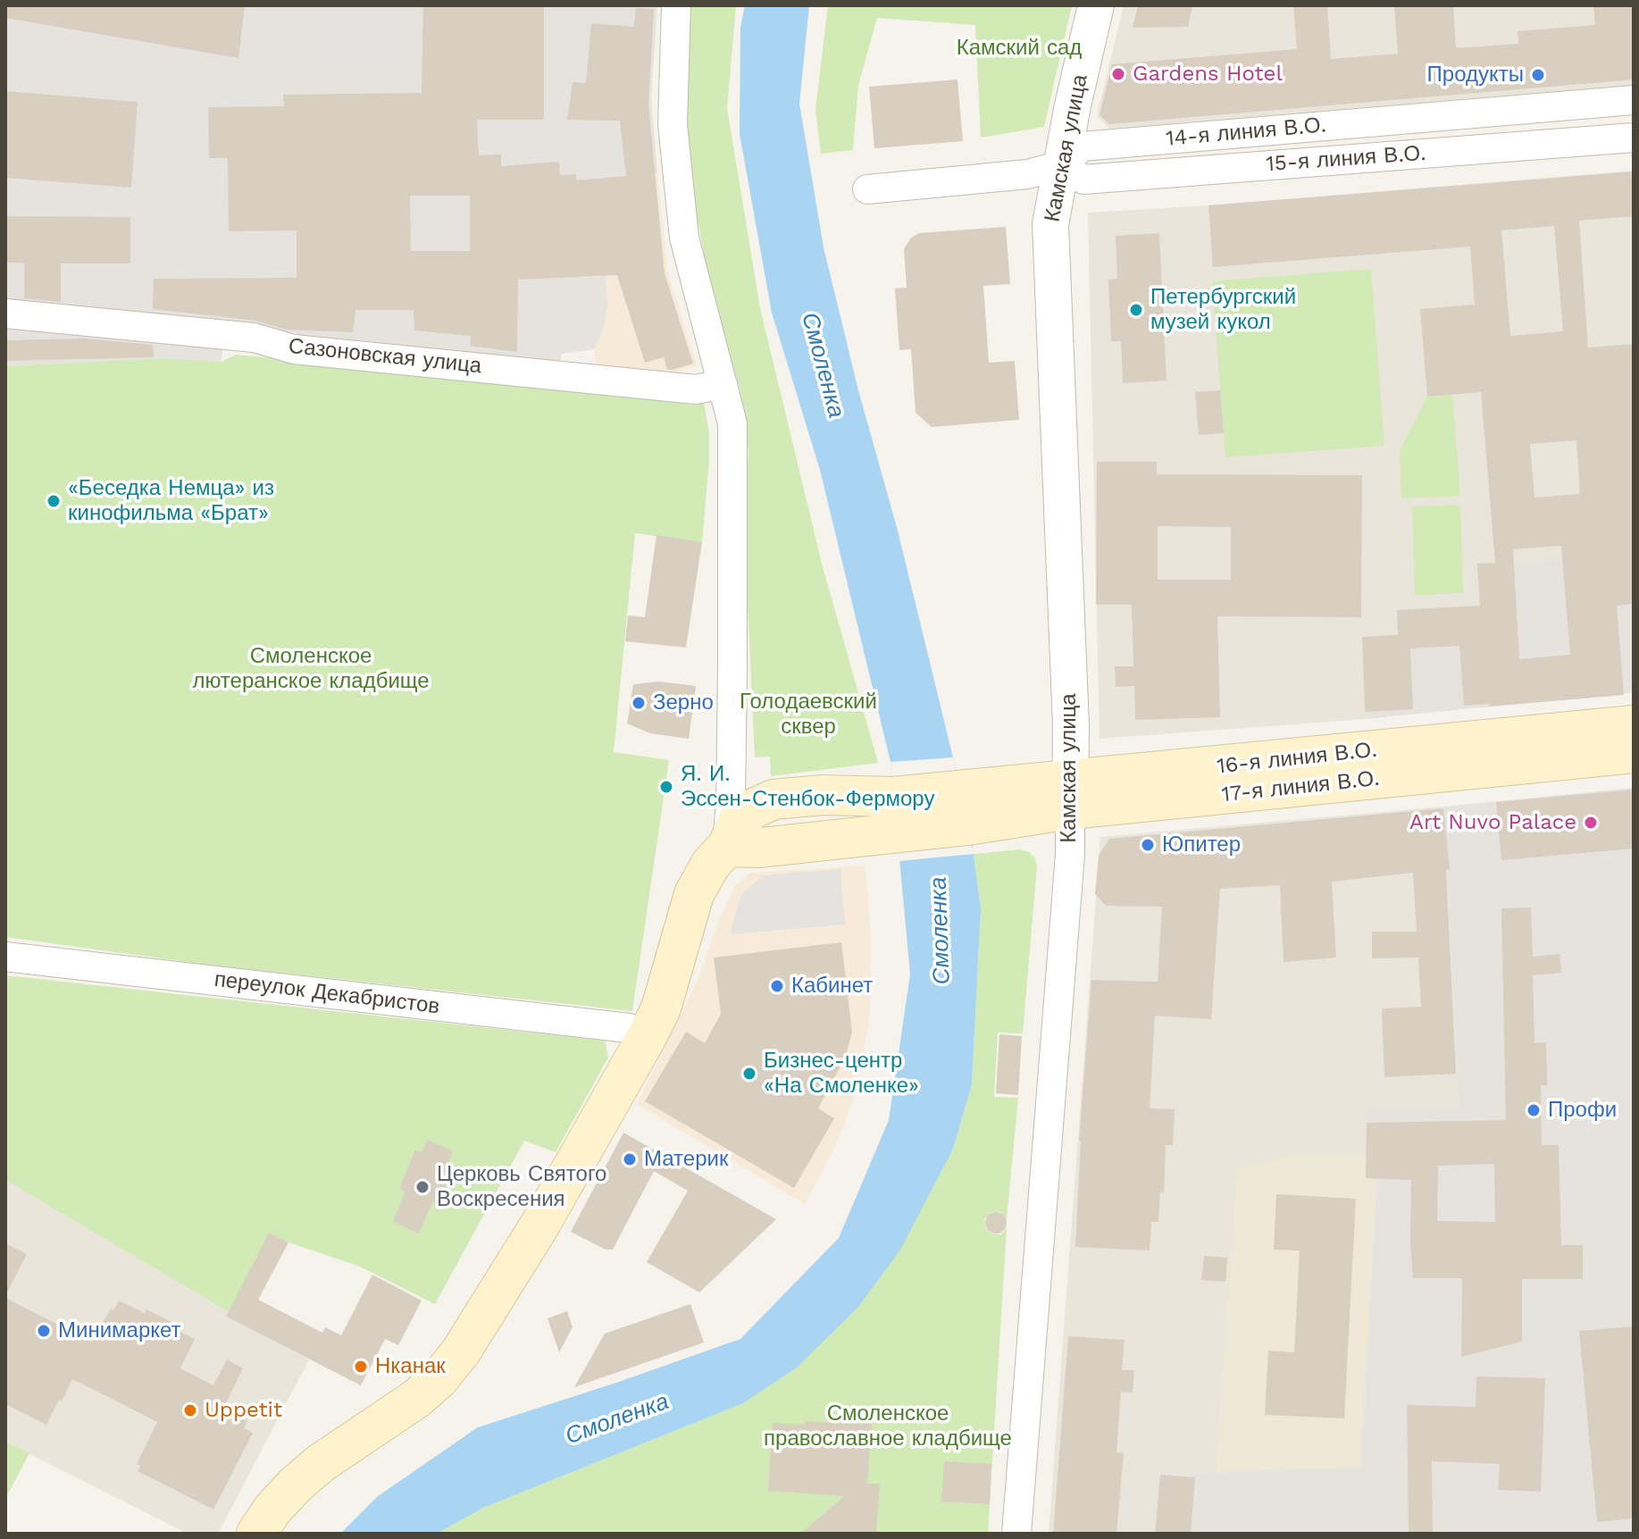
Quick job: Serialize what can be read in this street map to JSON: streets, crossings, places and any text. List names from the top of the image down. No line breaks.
{"streets":{"main road":["16-я линия В.О.","17-я линия В.О."],"street":["14-я линия В.О.","Камская улица","15-я линия В.О.","Сазоновская улица","переулок Декабристов"]},"crossings":[["14-я линия В.О.","Камская улица"],["14-я линия В.О.","15-я линия В.О."],["Камская улица","15-я линия В.О."],["Камская улица","16-я линия В.О."],["Камская улица","17-я линия В.О."],["16-я линия В.О.","17-я линия В.О."]],"water":["Смоленка"],"parks":["Камский сад","Смоленское лютеранское кладбище","Голодаевский сквер","Смоленское православное кладбище"],"places":["Gardens Hotel","Продукты","Петербургский музей кукол","«Беседка Немца» из кинофильма «Брат»","Зерно","Я. И. Эссен-Стенбок-Фермору","Art Nuvo Palace","Юпитер","Кабинет","Бизнес-центр «На Смоленке»","Профи","Материк","Церковь Святого Воскресения","Минимаркет","Нканак","Uppetit"]}
